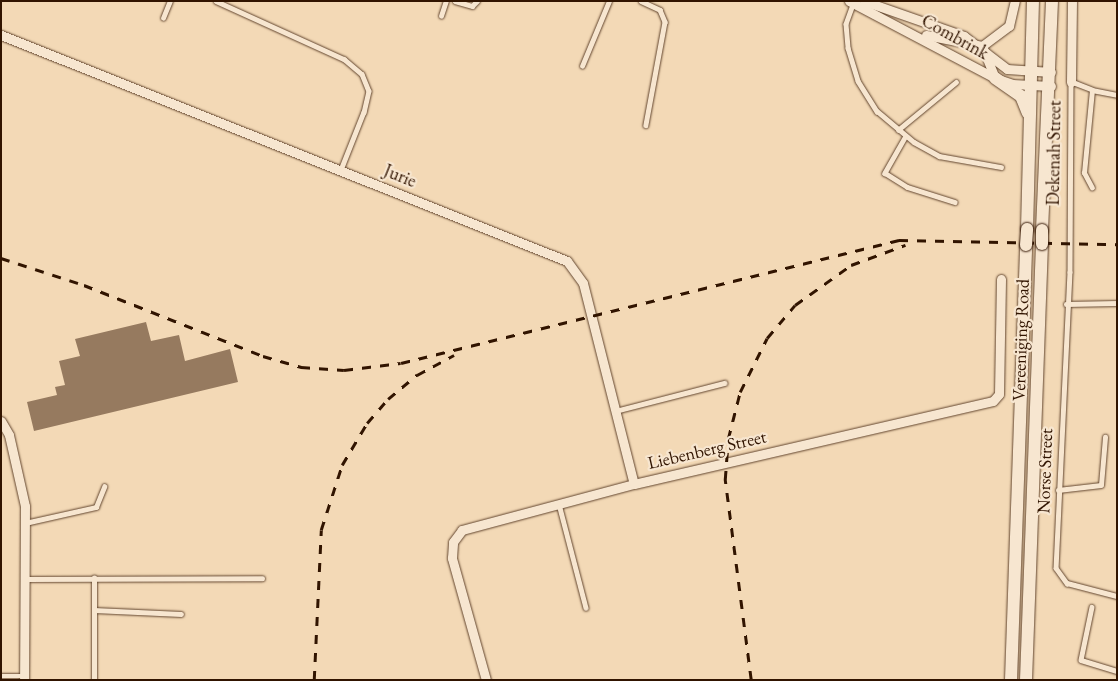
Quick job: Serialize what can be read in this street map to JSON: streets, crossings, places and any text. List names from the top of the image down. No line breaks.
{"streets":{"main road":["Vereeniging Road"],"street":["Combrink","Dekenah Street","Jurie","Liebenberg Street"],"lane":["Norse Street"]},"crossings":[["Combrink","Vereeniging Road"],["Dekenah Street","Norse Street"],["Jurie","Liebenberg Street"]]}
